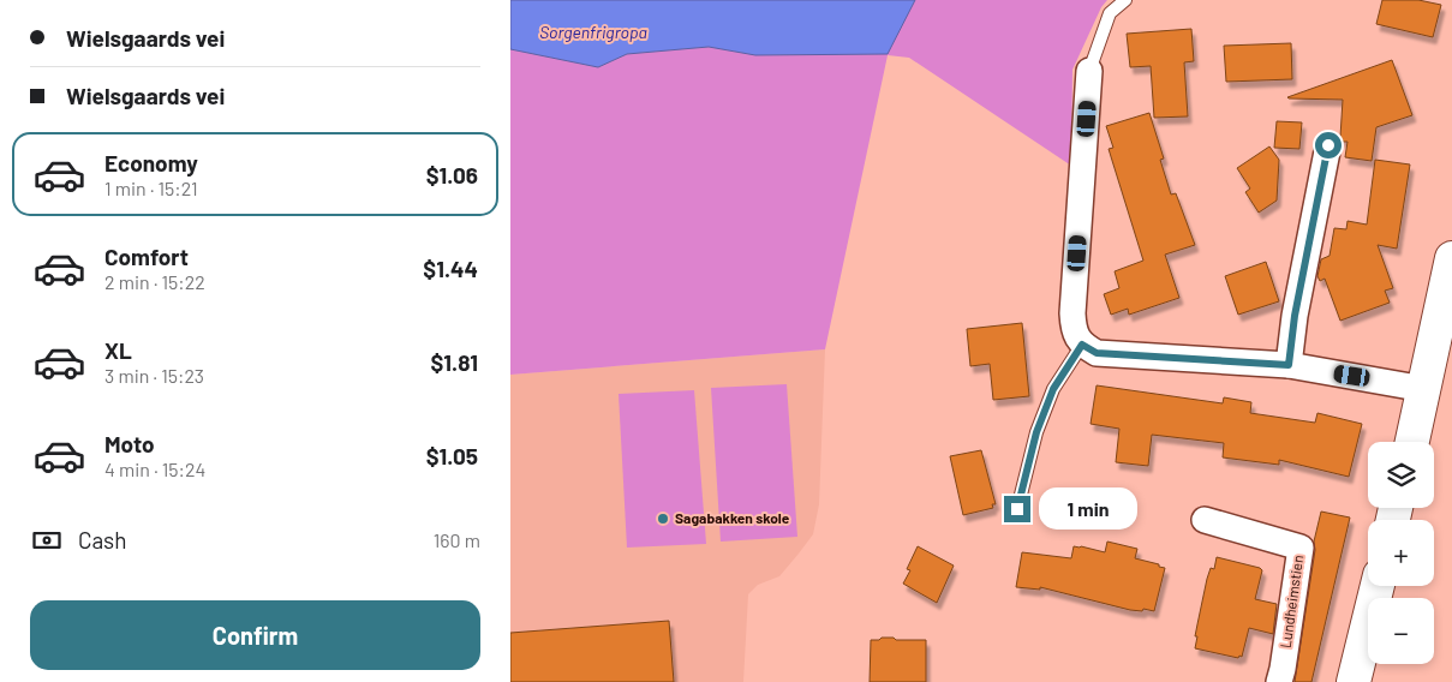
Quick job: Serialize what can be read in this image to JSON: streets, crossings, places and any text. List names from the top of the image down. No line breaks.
{"streets":{"street":["Lundheimstien"]},"water":["Sorgenfrigropa"],"places":["Sagabakken skole"],"page":{"banner":["Wielsgaards vei","Wielsgaards vei"],"list":[{"name":"Economy","note":"1 min · 15:21","value":"$1.06"},{"name":"Comfort","note":"2 min · 15:22","value":"$1.44"},{"name":"XL","note":"3 min · 15:23","value":"$1.81"},{"name":"Moto","note":"4 min · 15:24","value":"$1.05"}],"map_buttons":["+","−"],"bubble":"1 min","pay":["Cash","160 m"],"buttons":"Confirm"}}
